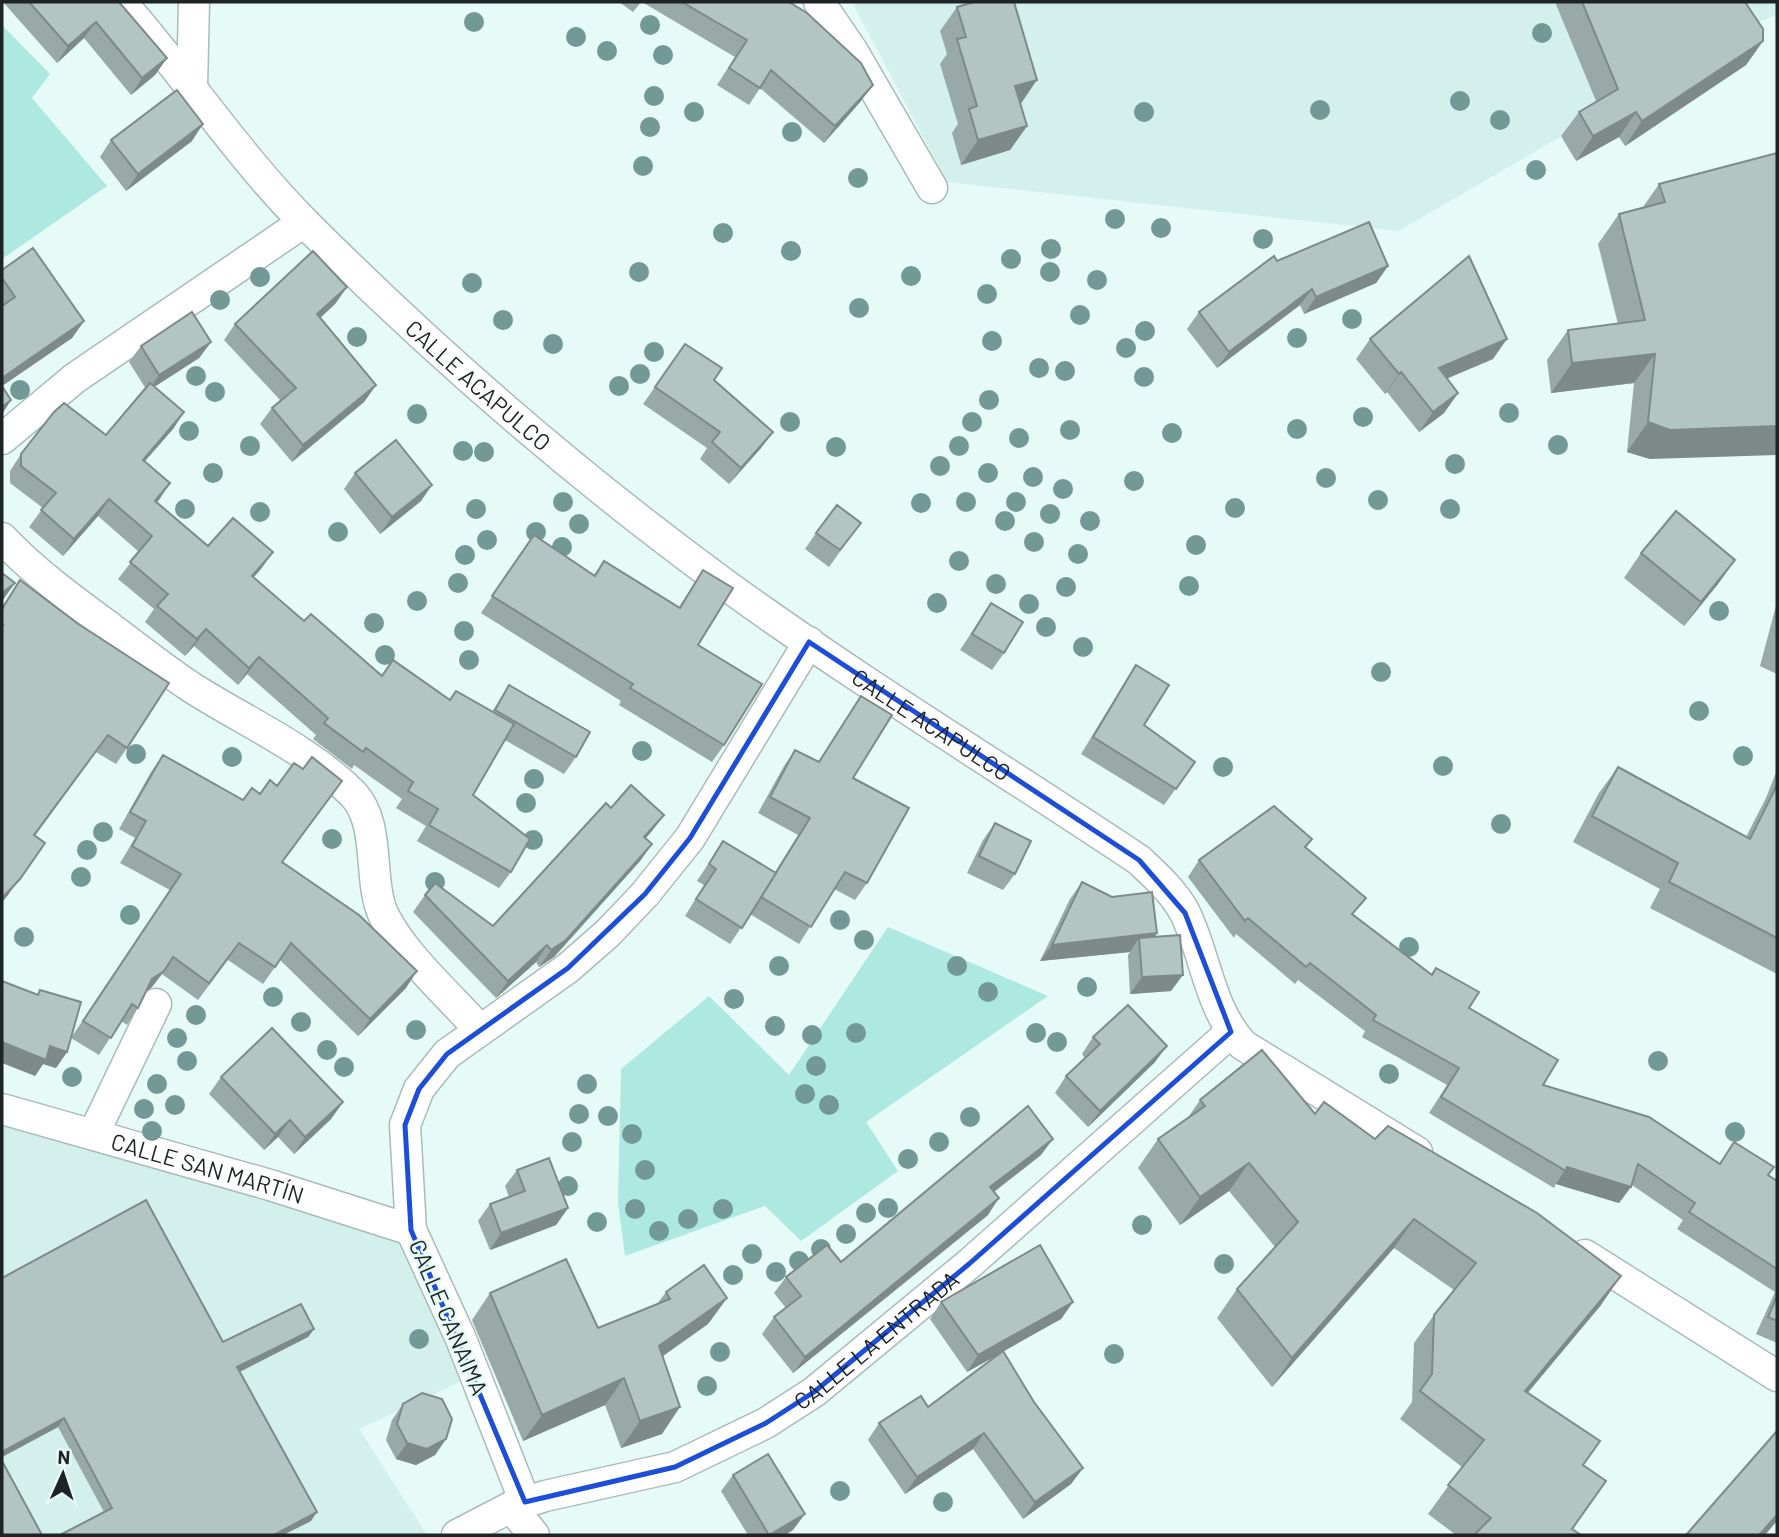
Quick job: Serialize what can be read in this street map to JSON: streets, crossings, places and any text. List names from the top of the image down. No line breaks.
{"streets":{"street":["CALLE ACAPULCO","CALLE SAN MARTÍN","CALLE CANAIMA","CALLE LA ENTRADA"]},"crossings":[["CALLE ACAPULCO","CALLE LA ENTRADA"],["CALLE SAN MARTÍN","CALLE CANAIMA"],["CALLE CANAIMA","CALLE LA ENTRADA"]],"north":"top"}
